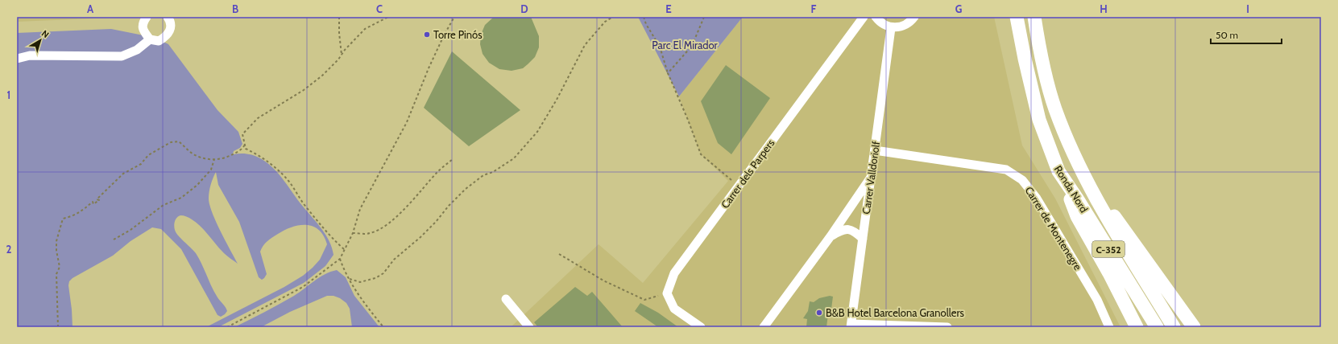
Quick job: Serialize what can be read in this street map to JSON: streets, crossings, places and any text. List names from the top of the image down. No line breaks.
{"streets":{"highway":["Ronda Nord","C-352"],"street":["Carrer dels Parpers","Carrer Valldoriolf","Carrer de Montenegre"]},"crossings":[["Carrer Valldoriolf","Carrer de Montenegre"]],"parks":["Parc El Mirador"],"places":["Torre Pinós","B&B Hotel Barcelona Granollers"],"scale_bar":"50 m","north":"top right","grid":{"columns":["A","B","C","D","E","F","G","H","I"],"rows":["1","2"]}}
